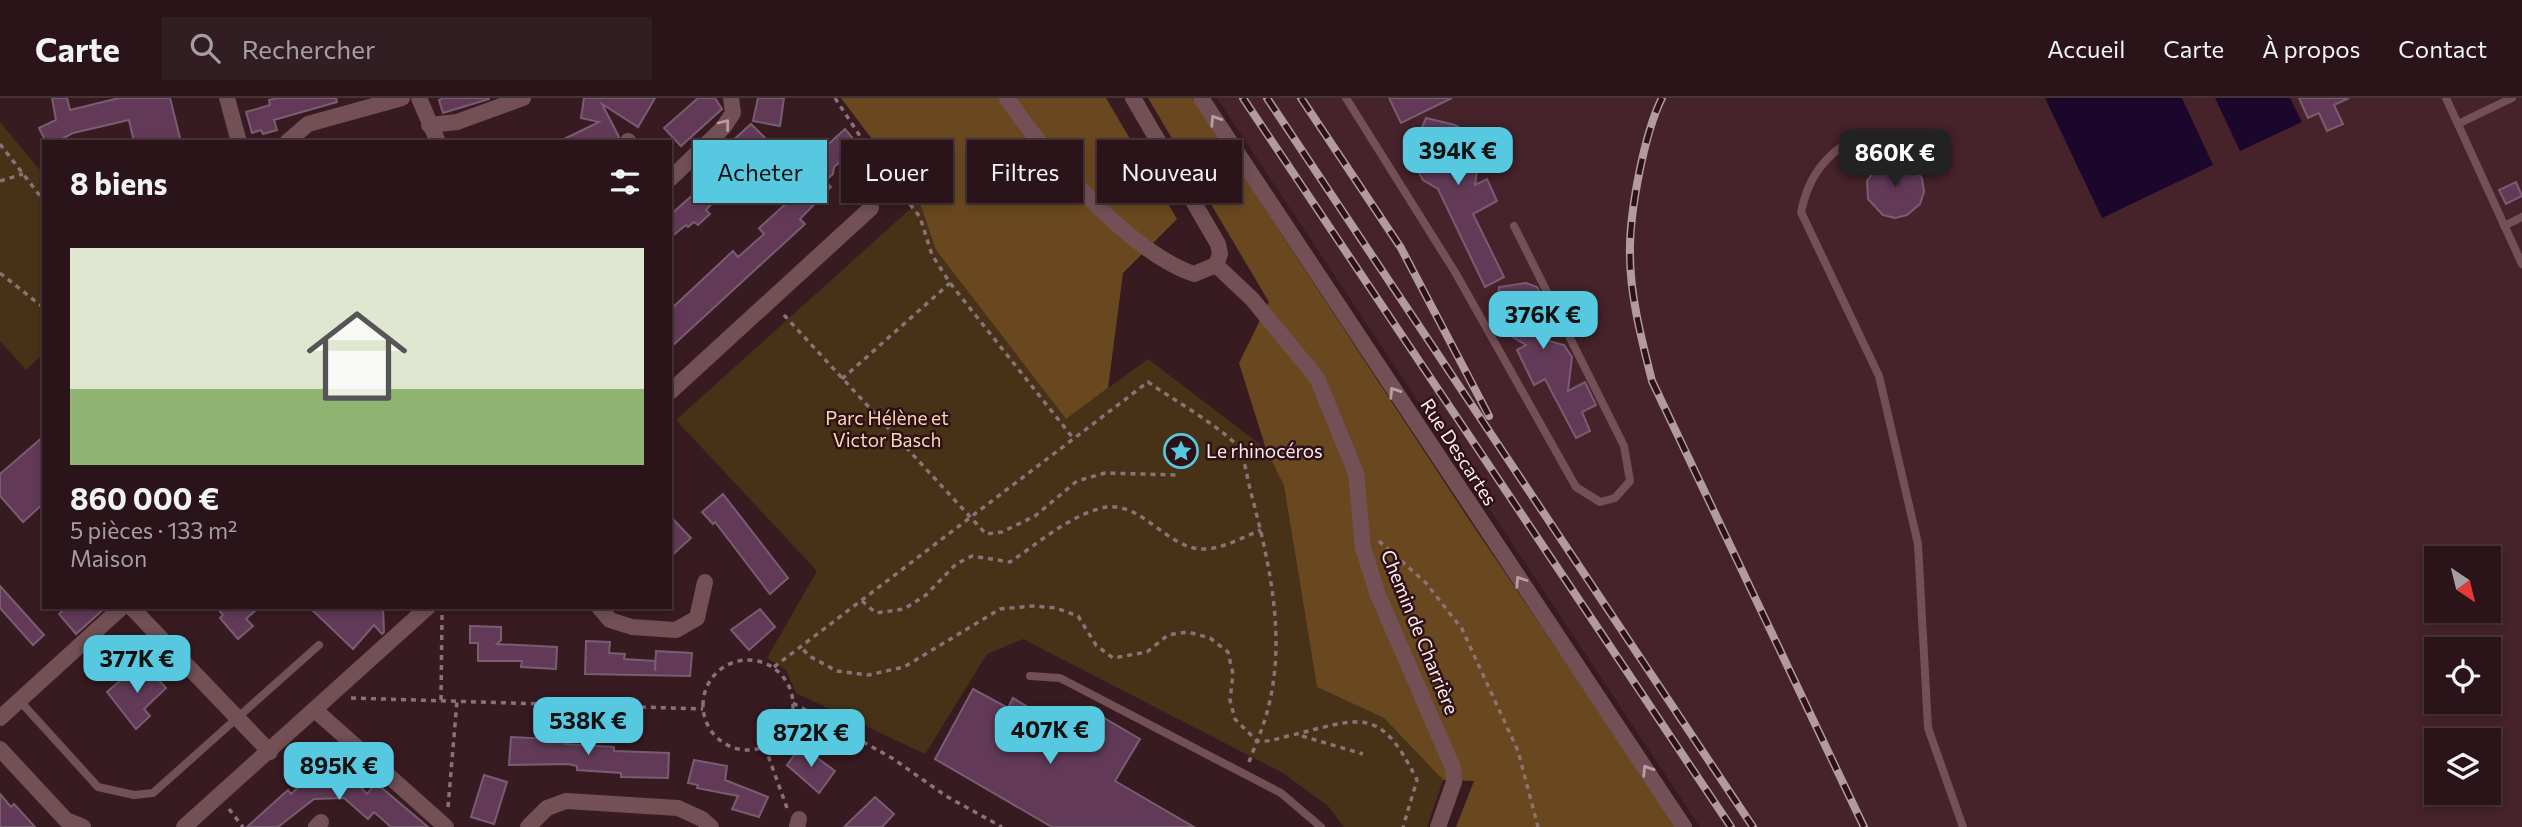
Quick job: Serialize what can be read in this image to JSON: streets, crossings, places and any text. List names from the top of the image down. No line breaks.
{"streets":{"street":["Rue Descartes","Chemin de Charrière"]},"one_way":["Rue Descartes"],"parks":["Parc Hélène et Victor Basch"],"places":{"place":["Le rhinocéros"]},"north":"bottom right","page":{"header":"Carte","search":"Rechercher","nav":["Accueil","Carte","À propos","Contact"],"price":["394K €","860K €","376K €","377K €","538K €","407K €","872K €","895K €"],"chip":["Acheter","Louer","Filtres","Nouveau"],"heading":"8 biens","list":[{"name":"860 000 €","note":"5 pièces · 133 m² · Maison"}]}}
